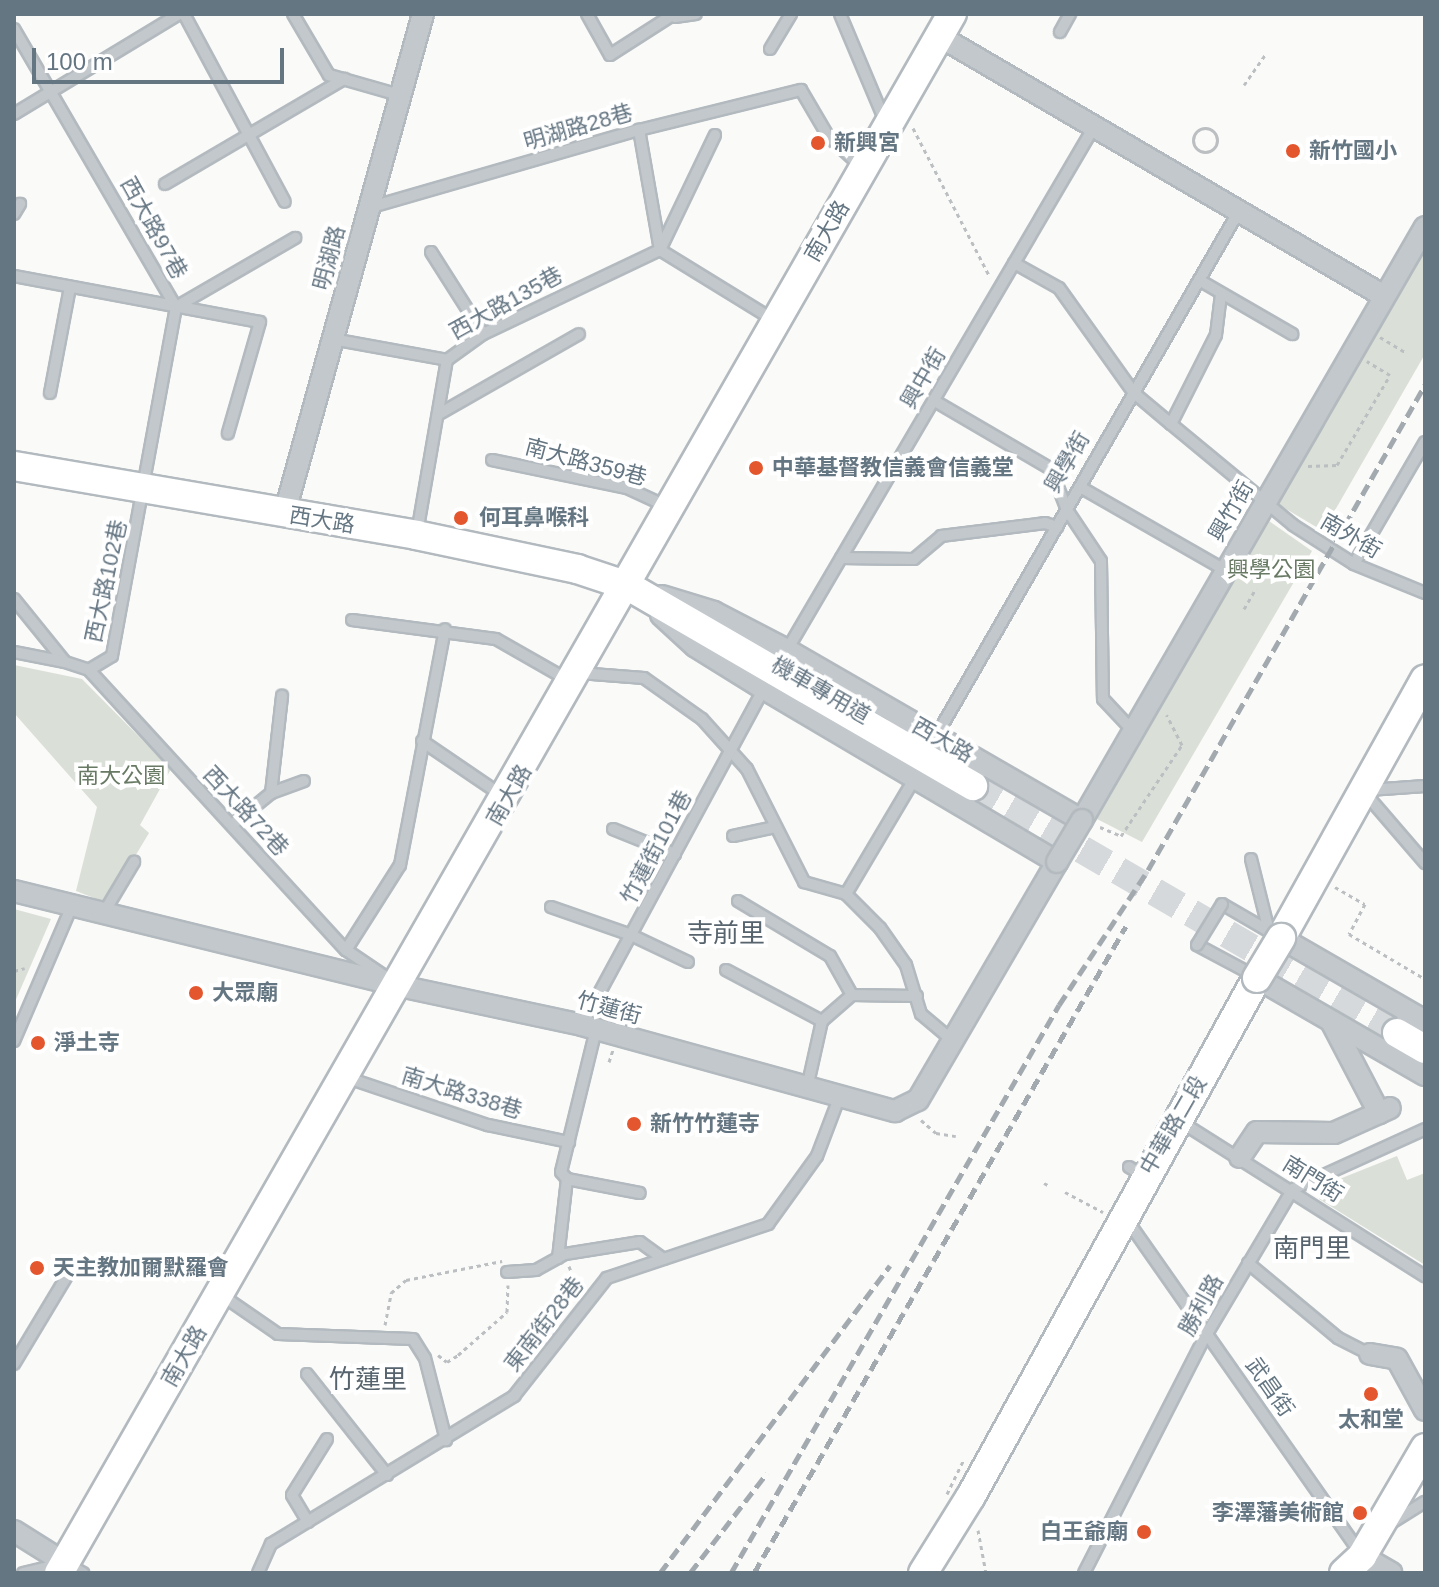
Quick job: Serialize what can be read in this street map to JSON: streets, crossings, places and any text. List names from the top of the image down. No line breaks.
{"streets":{"street":["南大路","明湖路","興竹街","西大路","竹蓮街","中華路二段","武昌街"],"lane":["明湖路28巷","西大路97巷","西大路135巷","興中街","南大路359巷","興學街","南外街","西大路102巷","機車專用道","西大路72巷","竹蓮街101巷","南大路338巷","南門街","勝利路","東南街28巷"]},"crossings":[["明湖路28巷","南大路"],["明湖路28巷","明湖路"],["西大路97巷","西大路"],["西大路97巷","西大路102巷"],["南大路","南大路359巷"],["南大路","西大路"],["南大路","西大路72巷"],["南大路","竹蓮街"],["南大路","南大路338巷"],["明湖路","西大路"],["西大路135巷","西大路"],["興中街","西大路"],["興中街","南外街"],["興學街","西大路"],["興學街","南外街"],["興竹街","西大路"],["興竹街","南外街"],["興竹街","竹蓮街"],["西大路","西大路102巷"],["西大路","機車專用道"],["西大路","竹蓮街101巷"],["西大路","竹蓮街"],["西大路102巷","西大路72巷"],["西大路72巷","竹蓮街"],["竹蓮街101巷","竹蓮街"],["竹蓮街","東南街28巷"],["中華路二段","南門街"],["中華路二段","武昌街"],["南門街","勝利路"],["勝利路","武昌街"]],"districts":["寺前里","南門里","竹蓮里"],"parks":["興學公園","南大公園"],"places":["新興宮","新竹國小","中華基督教信義會信義堂","何耳鼻喉科","大眾廟","淨土寺","新竹竹蓮寺","天主教加爾默羅會","太和堂","李澤藩美術館","白王爺廟"],"scale_bar":"100 m"}
